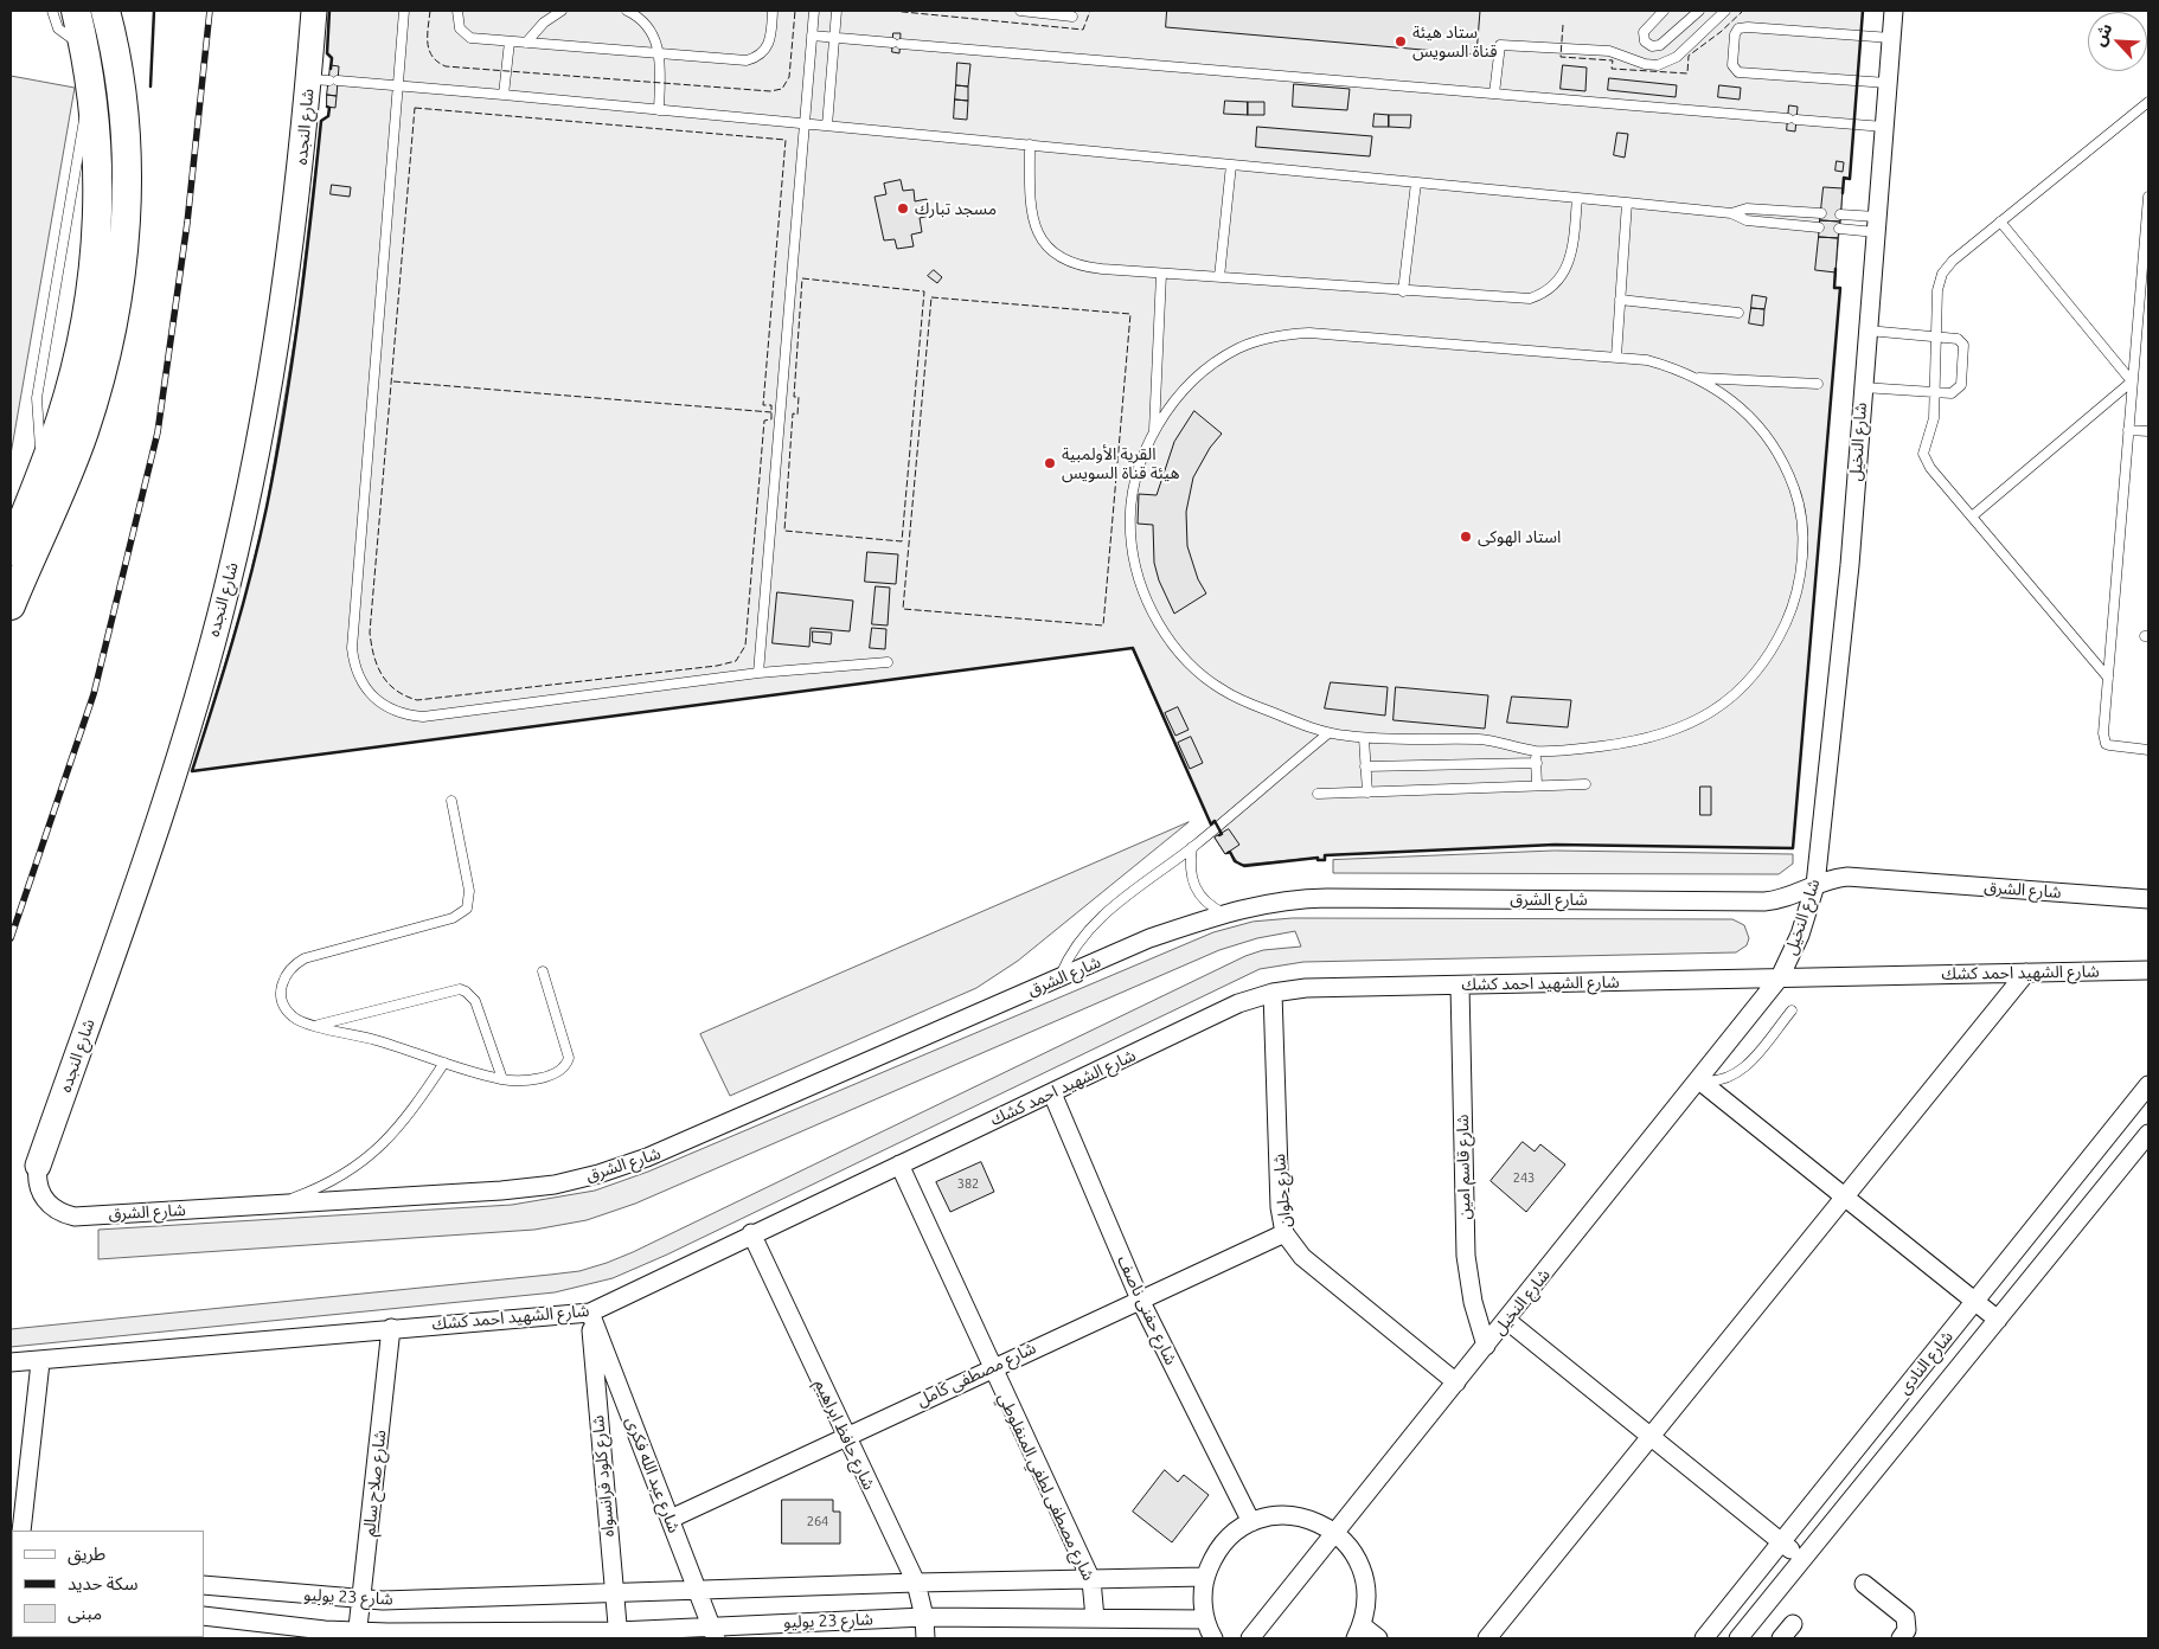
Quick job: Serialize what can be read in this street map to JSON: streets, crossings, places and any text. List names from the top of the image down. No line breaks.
{"streets":{"street":["شارع النجده","شارع النخيل","شارع الشرق","شارع الشهيد احمد كشك","شارع قاسم امين","شارع حلوان","شارع حفنى ناصف","شارع النادى","شارع مصطفى كامل","شارع حافظ ابراهيم","شارع عبد الله فكرى","شارع كلود فرانسواه","شارع صلاح سالم","شارع مصطفى لطفي المنفلوطي","شارع 23 يوليو"]},"crossings":[["شارع النجده","شارع الشرق"],["شارع النخيل","شارع الشرق"],["شارع النخيل","شارع الشهيد احمد كشك"],["شارع النخيل","شارع قاسم امين"],["شارع النخيل","شارع حلوان"],["شارع الشهيد احمد كشك","شارع قاسم امين"],["شارع الشهيد احمد كشك","شارع حلوان"],["شارع الشهيد احمد كشك","شارع حفنى ناصف"],["شارع الشهيد احمد كشك","شارع حافظ ابراهيم"],["شارع الشهيد احمد كشك","شارع عبد الله فكرى"],["شارع الشهيد احمد كشك","شارع كلود فرانسواه"],["شارع الشهيد احمد كشك","شارع صلاح سالم"],["شارع الشهيد احمد كشك","شارع مصطفى لطفي المنفلوطي"],["شارع حلوان","شارع مصطفى كامل"],["شارع حفنى ناصف","شارع مصطفى كامل"],["شارع مصطفى كامل","شارع حافظ ابراهيم"],["شارع مصطفى كامل","شارع عبد الله فكرى"],["شارع مصطفى كامل","شارع مصطفى لطفي المنفلوطي"],["شارع حافظ ابراهيم","شارع 23 يوليو"],["شارع عبد الله فكرى","شارع كلود فرانسواه"],["شارع عبد الله فكرى","شارع 23 يوليو"],["شارع كلود فرانسواه","شارع 23 يوليو"],["شارع صلاح سالم","شارع 23 يوليو"],["شارع مصطفى لطفي المنفلوطي","شارع 23 يوليو"]],"places":["ستاد هيئة قناة السويس","مسجد تبارك","القرية الأولمبية هيئة قناة السويس","استاد الهوكى"],"house_numbers":["243","382","264"],"legend":["طريق","سكة حديد","مبنى"],"north":"top left"}
